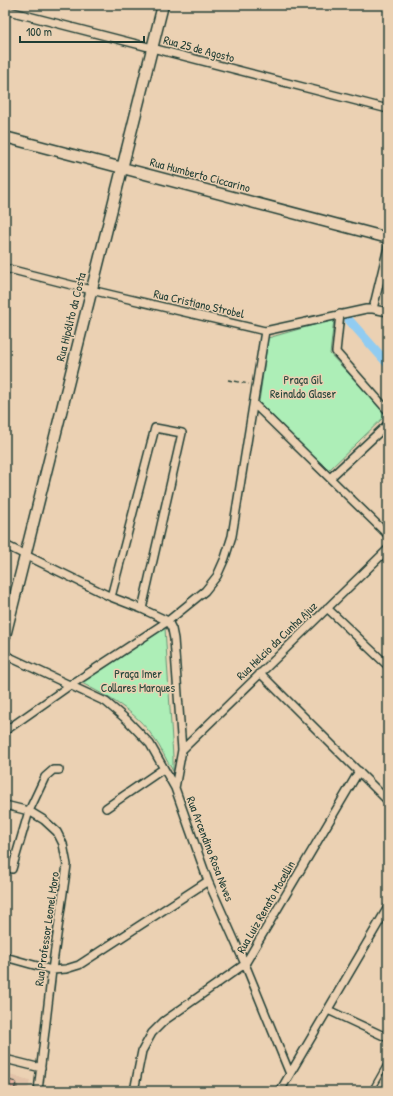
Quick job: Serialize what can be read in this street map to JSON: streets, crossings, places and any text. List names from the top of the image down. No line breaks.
{"streets":{"street":["Rua 25 de Agosto","Rua Humberto Ciccarino","Rua Cristiano Strobel","Rua Hipólito da Costa","Rua Helcio da Cunha Ajuz","Rua Arcendino Rosa Neves","Rua Luiz Renato Mocellin","Rua Professor Leonel Moro"]},"crossings":[["Rua 25 de Agosto","Rua Hipólito da Costa"],["Rua Humberto Ciccarino","Rua Hipólito da Costa"],["Rua Cristiano Strobel","Rua Hipólito da Costa"],["Rua Helcio da Cunha Ajuz","Rua Arcendino Rosa Neves"],["Rua Arcendino Rosa Neves","Rua Luiz Renato Mocellin"]],"parks":["Praça Gil Reinaldo Glaser","Praça Imer Collares Marques"],"scale_bar":"100 m"}
